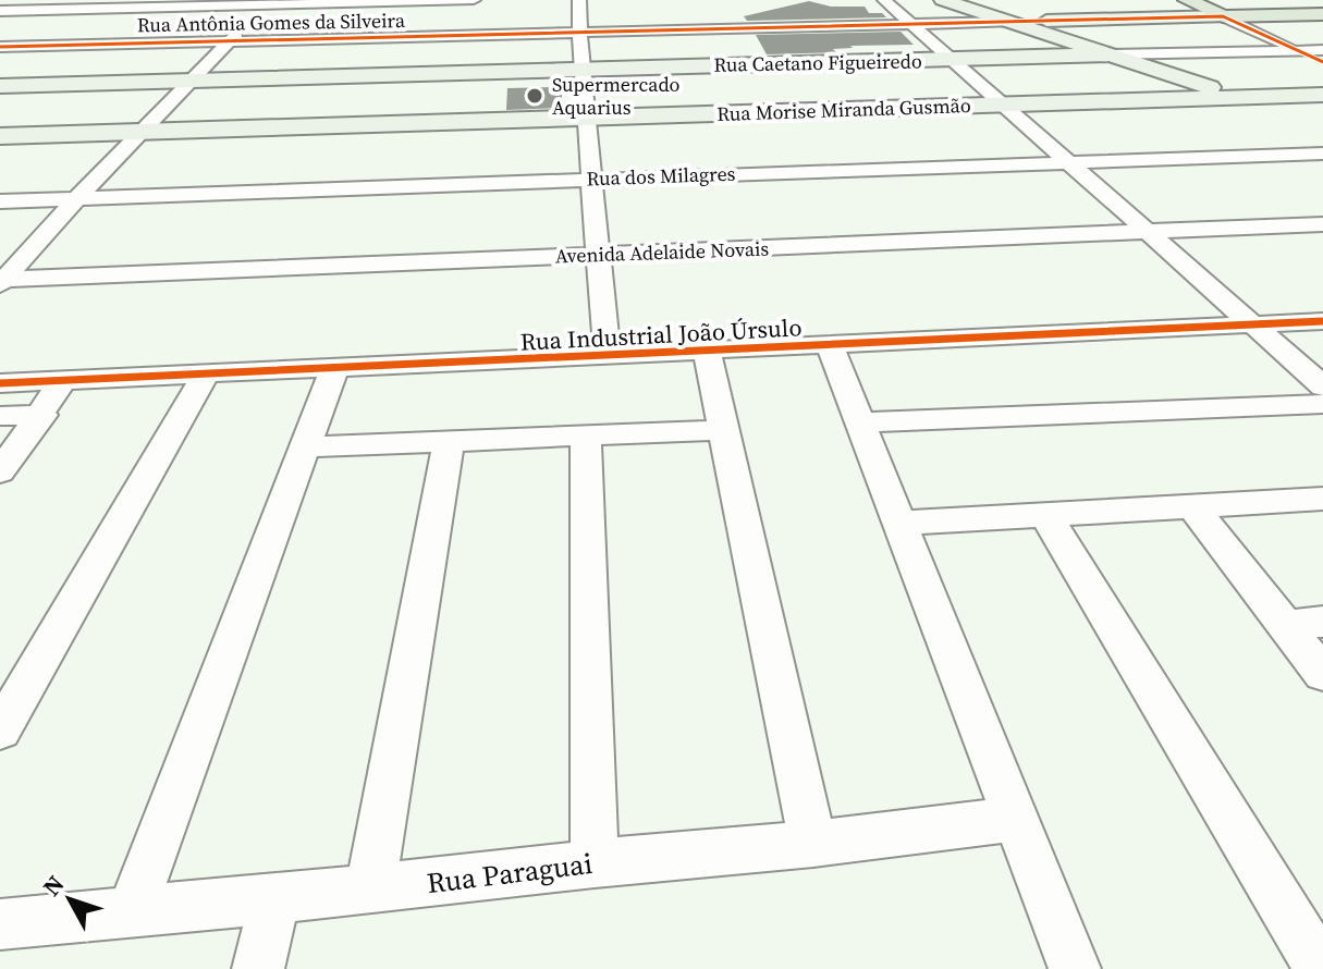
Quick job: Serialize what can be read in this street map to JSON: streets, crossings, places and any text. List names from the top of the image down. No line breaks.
{"streets":{"main road":["Rua Antônia Gomes da Silveira"],"street":["Rua Caetano Figueiredo","Rua Morise Miranda Gusmão","Rua dos Milagres","Avenida Adelaide Novais","Rua Industrial João Úrsulo","Rua Paraguai"]},"places":["Supermercado Aquarius"],"north":"top left"}
